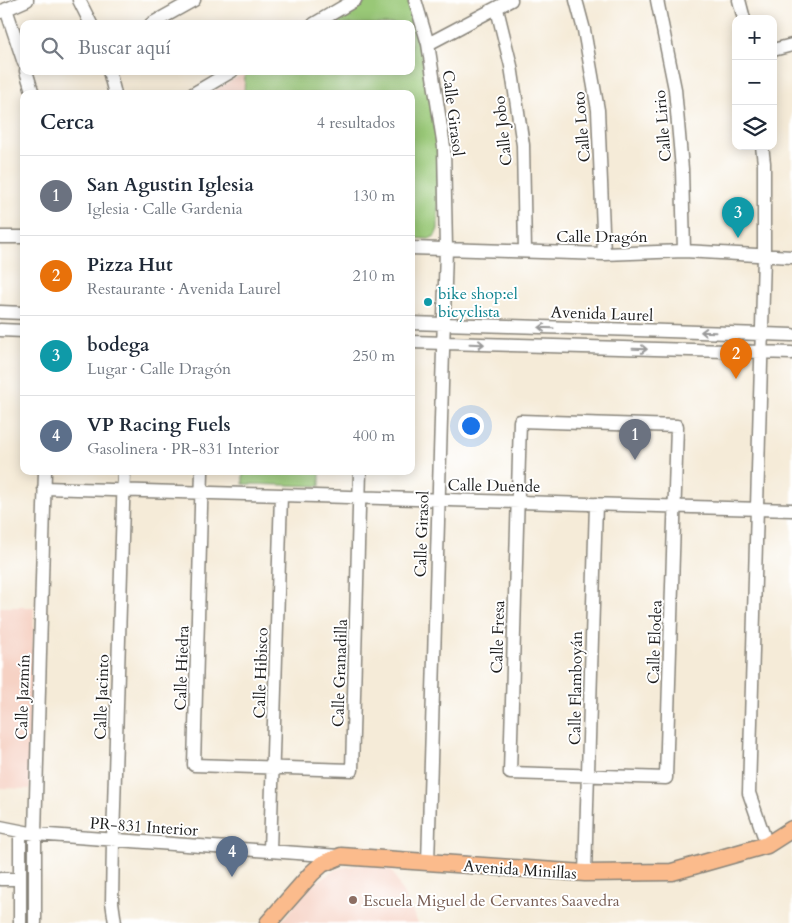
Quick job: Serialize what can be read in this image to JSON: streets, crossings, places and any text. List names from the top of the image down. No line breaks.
{"streets":{"main road":["Avenida Minillas"],"street":["Calle Girasol","Calle Lirio","Calle Loto","Calle Jobo","Calle Dragón","Avenida Laurel","Calle Duende","Calle Fresa","Calle Elodea","Calle Hiedra","Calle Hibisco","Calle Granadilla","Calle Flamboyán","Calle Jazmín","Calle Jacinto","PR-831 Interior"]},"crossings":[["Calle Girasol","Calle Dragón"],["Calle Girasol","Avenida Laurel"],["Calle Girasol","Calle Duende"],["Calle Girasol","Avenida Minillas"],["Calle Lirio","Calle Dragón"],["Calle Loto","Calle Dragón"],["Calle Jobo","Calle Dragón"],["Calle Duende","Calle Fresa"],["Calle Duende","Calle Elodea"],["Calle Duende","Calle Hiedra"],["Calle Duende","Calle Hibisco"],["Calle Duende","Calle Granadilla"],["Calle Duende","Calle Flamboyán"],["Calle Duende","Calle Jazmín"],["Calle Duende","Calle Jacinto"],["Calle Fresa","Calle Elodea"],["Calle Fresa","Calle Flamboyán"],["Calle Elodea","Calle Flamboyán"],["Calle Hiedra","Calle Hibisco"],["Calle Hiedra","Calle Granadilla"],["Calle Hibisco","Calle Granadilla"],["Calle Hibisco","PR-831 Interior"],["Calle Flamboyán","Avenida Minillas"],["Calle Jazmín","PR-831 Interior"],["Calle Jacinto","PR-831 Interior"],["PR-831 Interior","Avenida Minillas"]],"places":["bike shop:el bicyclista","Escuela Miguel de Cervantes Saavedra"],"page":{"map_buttons":["+","−"],"search":"Buscar aquí","heading":["Cerca","4 resultados"],"list":[{"mark":"1","name":"San Agustin Iglesia","note":"Iglesia · Calle Gardenia","value":"130 m"},{"mark":"2","name":"Pizza Hut","note":"Restaurante · Avenida Laurel","value":"210 m"},{"mark":"3","name":"bodega","note":"Lugar · Calle Dragón","value":"250 m"},{"mark":"4","name":"VP Racing Fuels","note":"Gasolinera · PR-831 Interior","value":"400 m"}],"pins":["3","2","1","4"]}}
